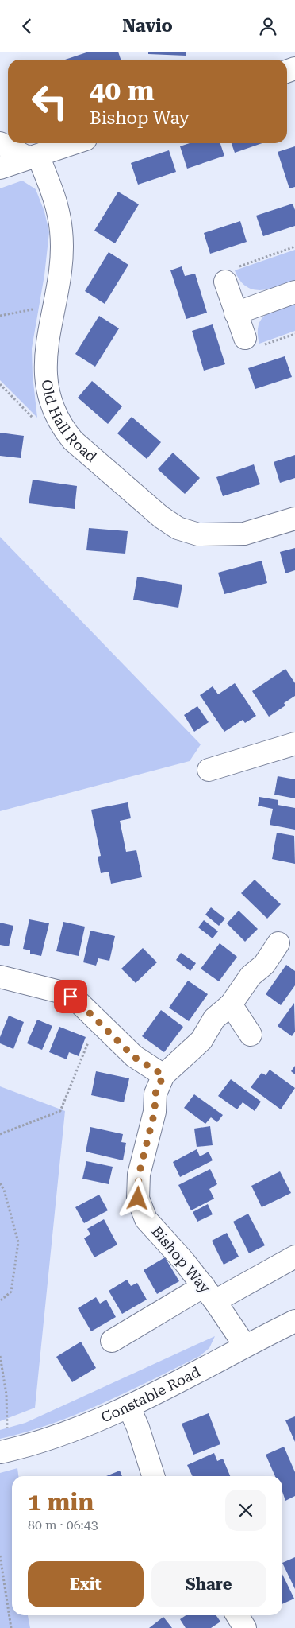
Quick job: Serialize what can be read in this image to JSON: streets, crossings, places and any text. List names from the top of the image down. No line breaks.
{"streets":{"street":["Old Hall Road","Bishop Way","Constable Road"]},"crossings":[["Bishop Way","Constable Road"]],"page":{"header":"Navio","turn":["40 m","Bishop Way"],"heading":["1 min","80 m · 06:43"],"buttons":["Exit","Share"]}}
